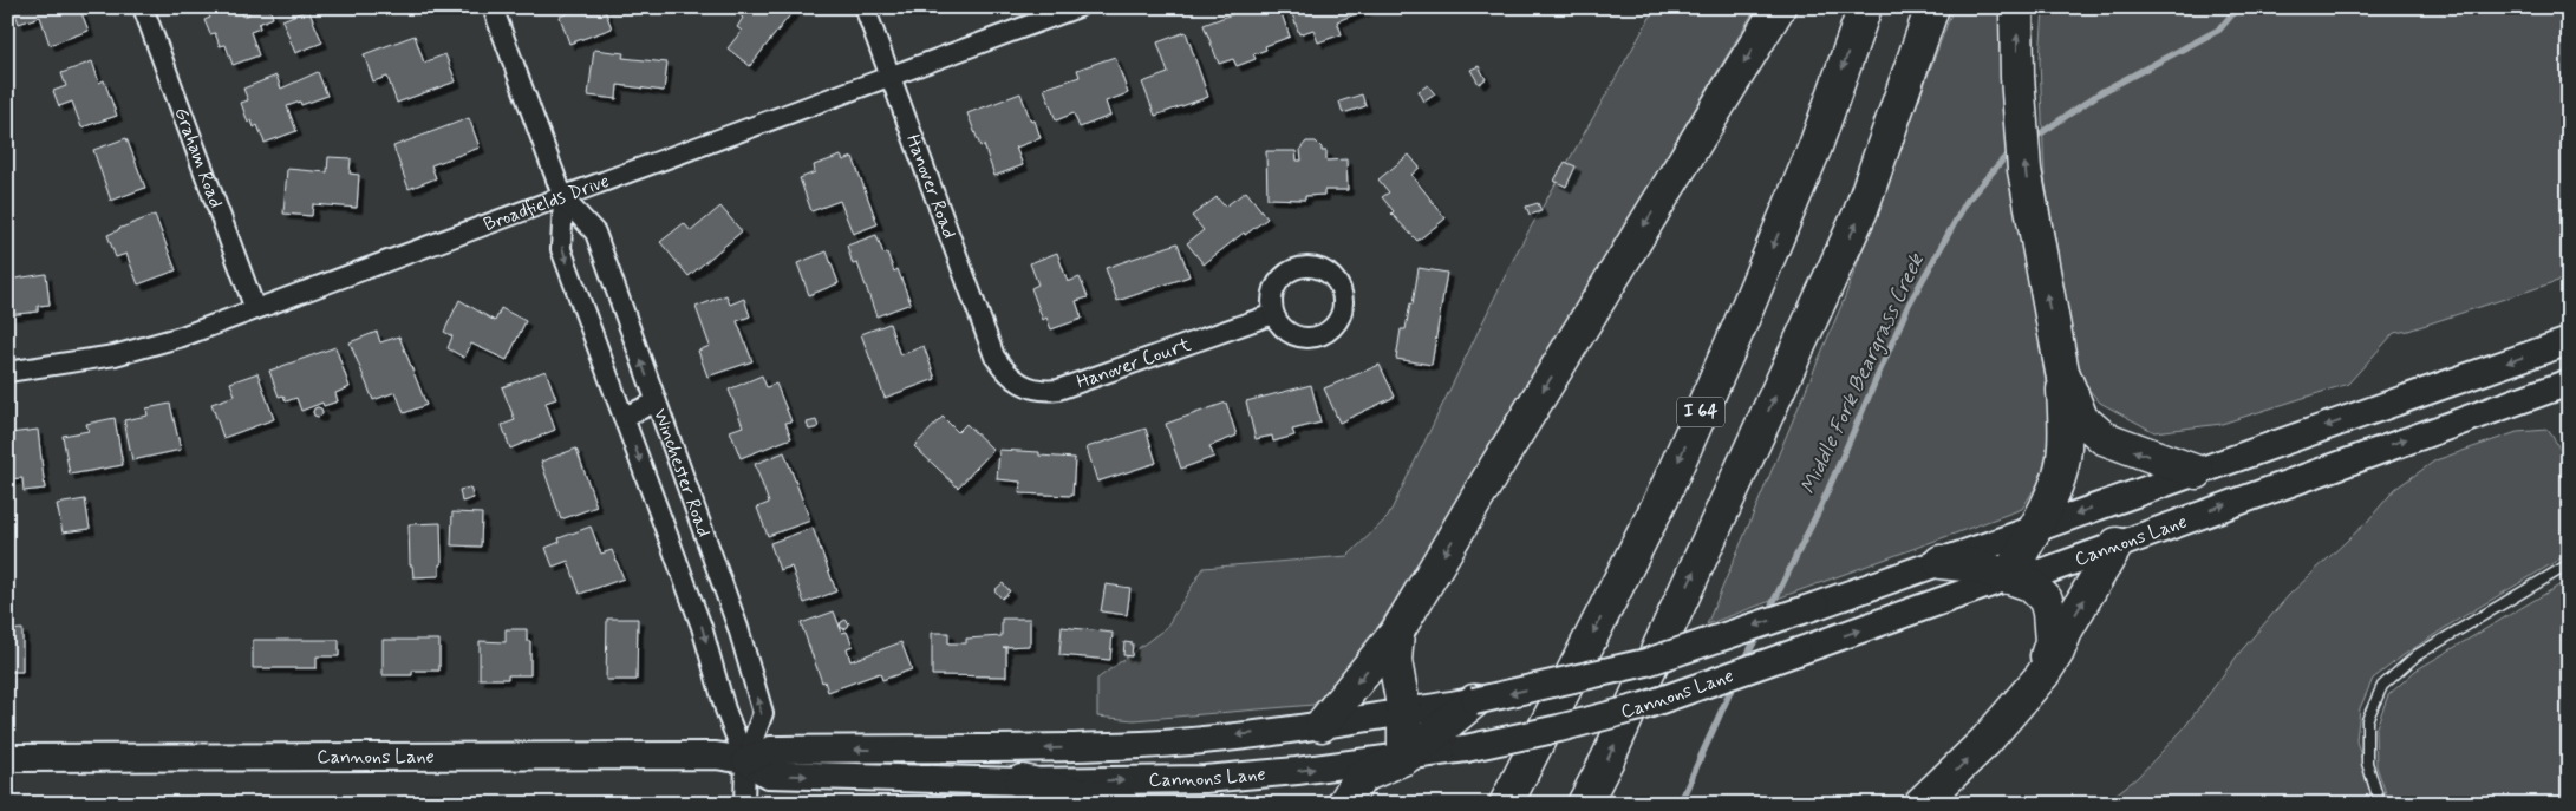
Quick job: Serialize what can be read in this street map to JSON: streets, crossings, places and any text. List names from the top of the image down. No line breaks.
{"streets":{"highway":["I 64"],"main road":["Cannons Lane"],"street":["Graham Road","Hanover Road","Broadfields Drive","Hanover Court","Winchester Road"]},"crossings":[["Graham Road","Broadfields Drive"],["Hanover Road","Broadfields Drive"],["Hanover Road","Hanover Court"],["Broadfields Drive","Winchester Road"],["Winchester Road","Cannons Lane"]],"water":["Middle Fork Beargrass Creek"]}
